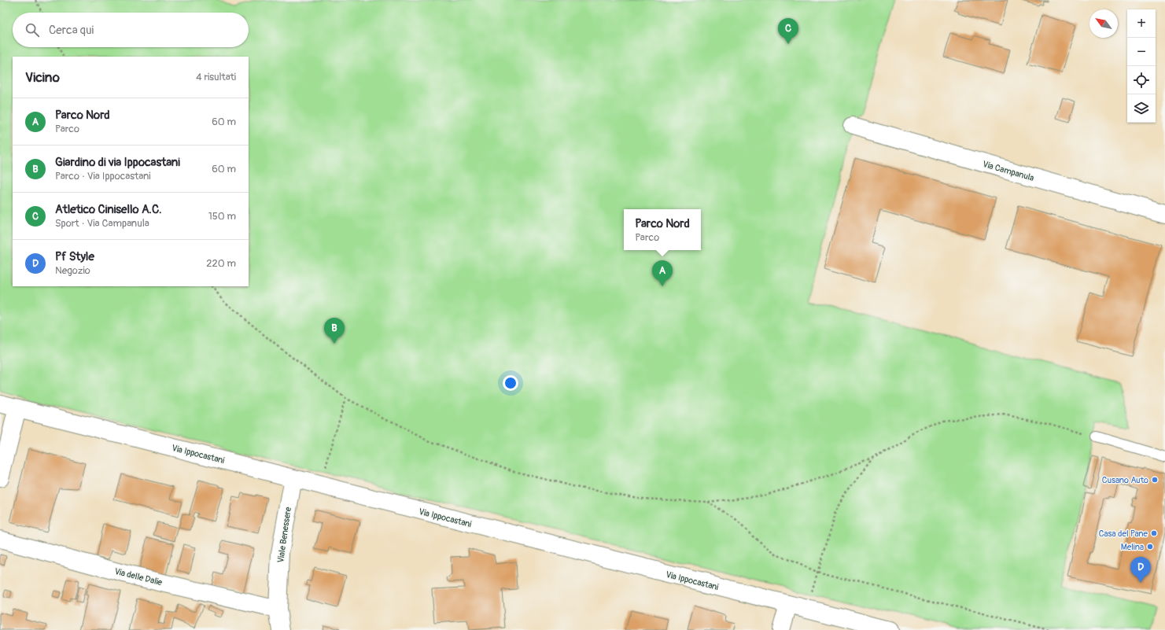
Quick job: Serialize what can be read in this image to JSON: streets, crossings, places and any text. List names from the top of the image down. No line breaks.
{"streets":{"street":["Via Campanula","Via Ippocastani","Viale Benessere","Via delle Dalie"]},"crossings":[["Via Ippocastani","Viale Benessere"],["Viale Benessere","Via delle Dalie"]],"places":["Cusano Auto","Casa del Pane","Melina"],"north":"top left","page":{"map_buttons":["+","−"],"search":"Cerca qui","pins":["C","A","B","D"],"heading":["Vicino","4 risultati"],"list":[{"mark":"A","name":"Parco Nord","note":"Parco","value":"60 m"},{"mark":"B","name":"Giardino di via Ippocastani","note":"Parco · Via Ippocastani","value":"60 m"},{"mark":"C","name":"Atletico Cinisello A.C.","note":"Sport · Via Campanula","value":"150 m"},{"mark":"D","name":"Pf Style","note":"Negozio","value":"220 m"}],"popup":["Parco Nord","Parco"]}}
